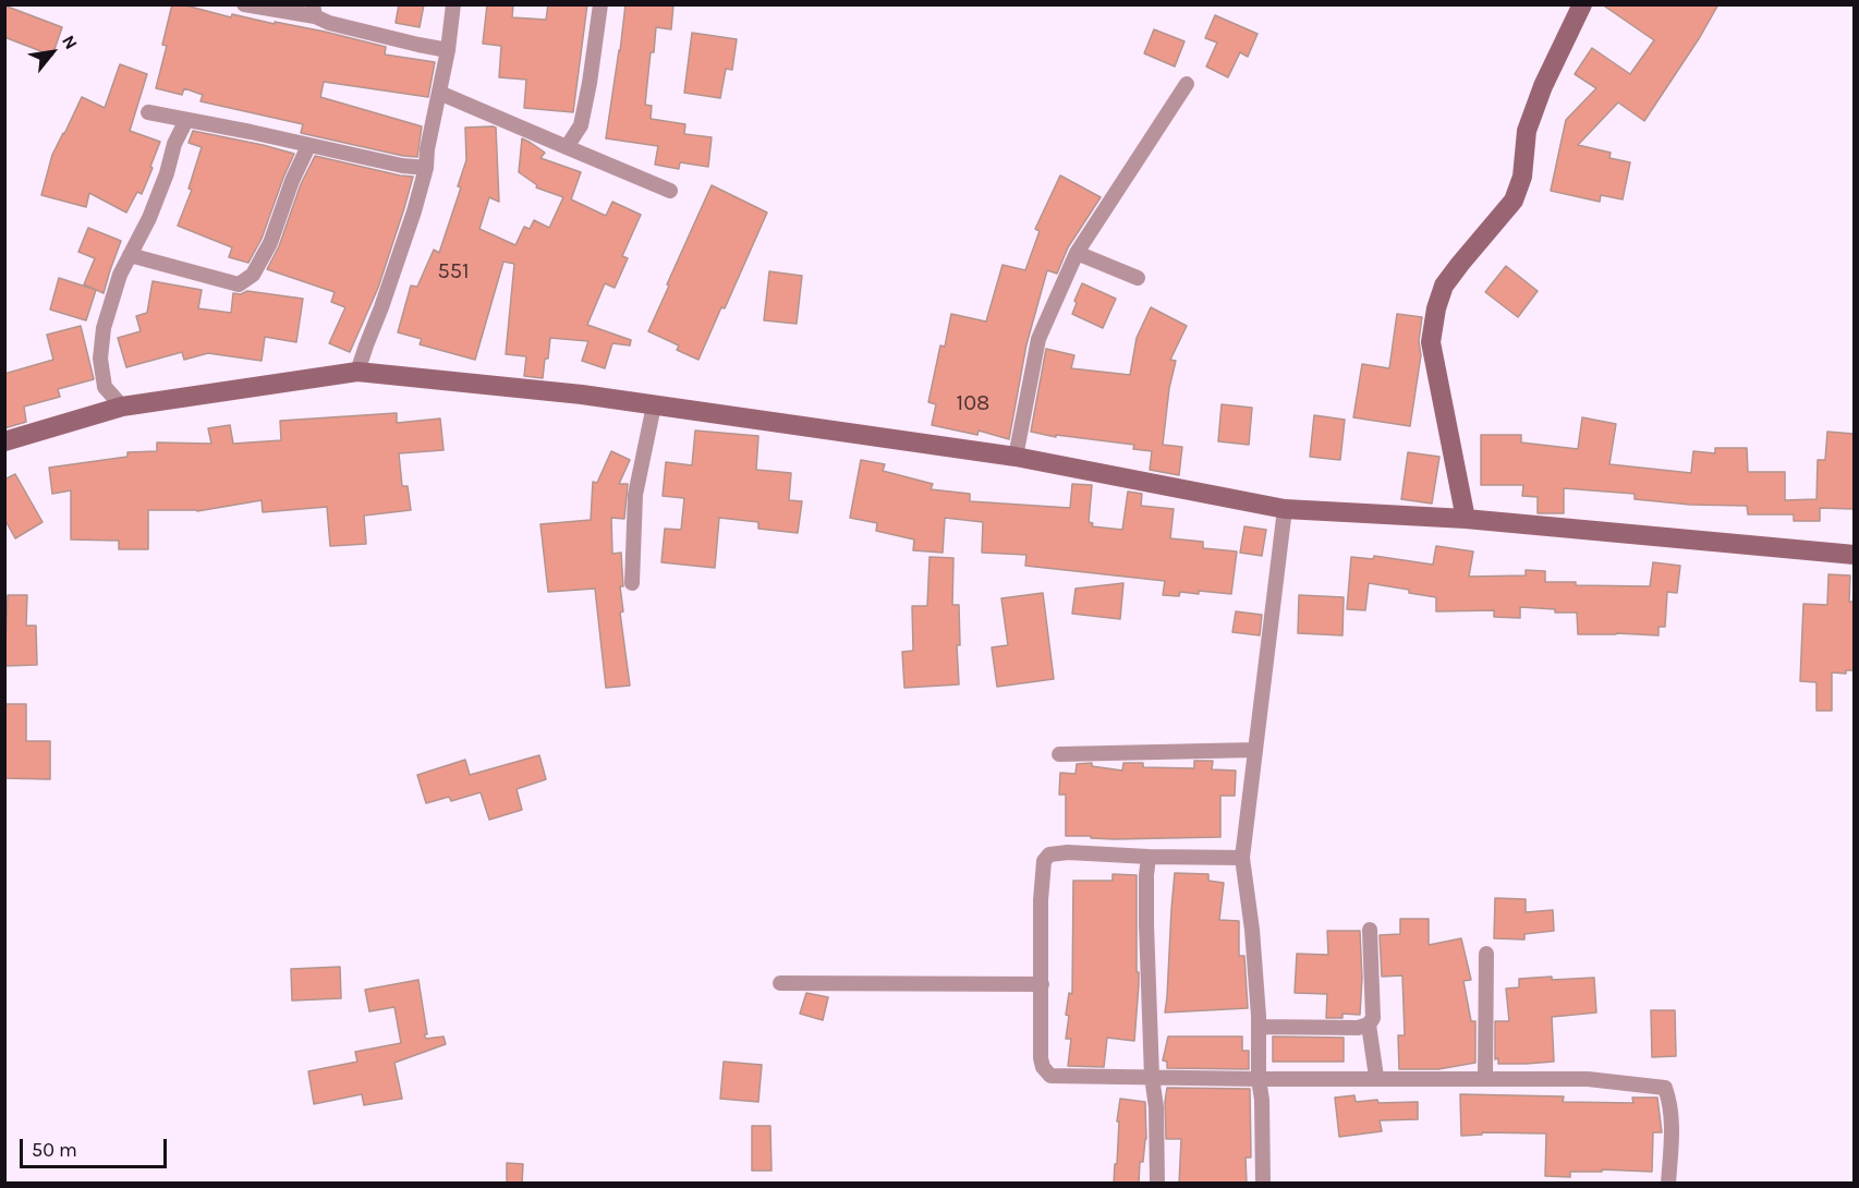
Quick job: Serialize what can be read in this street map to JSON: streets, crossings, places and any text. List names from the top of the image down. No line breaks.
{"house_numbers":["551","108"],"scale_bar":"50 m","north":"top right"}
